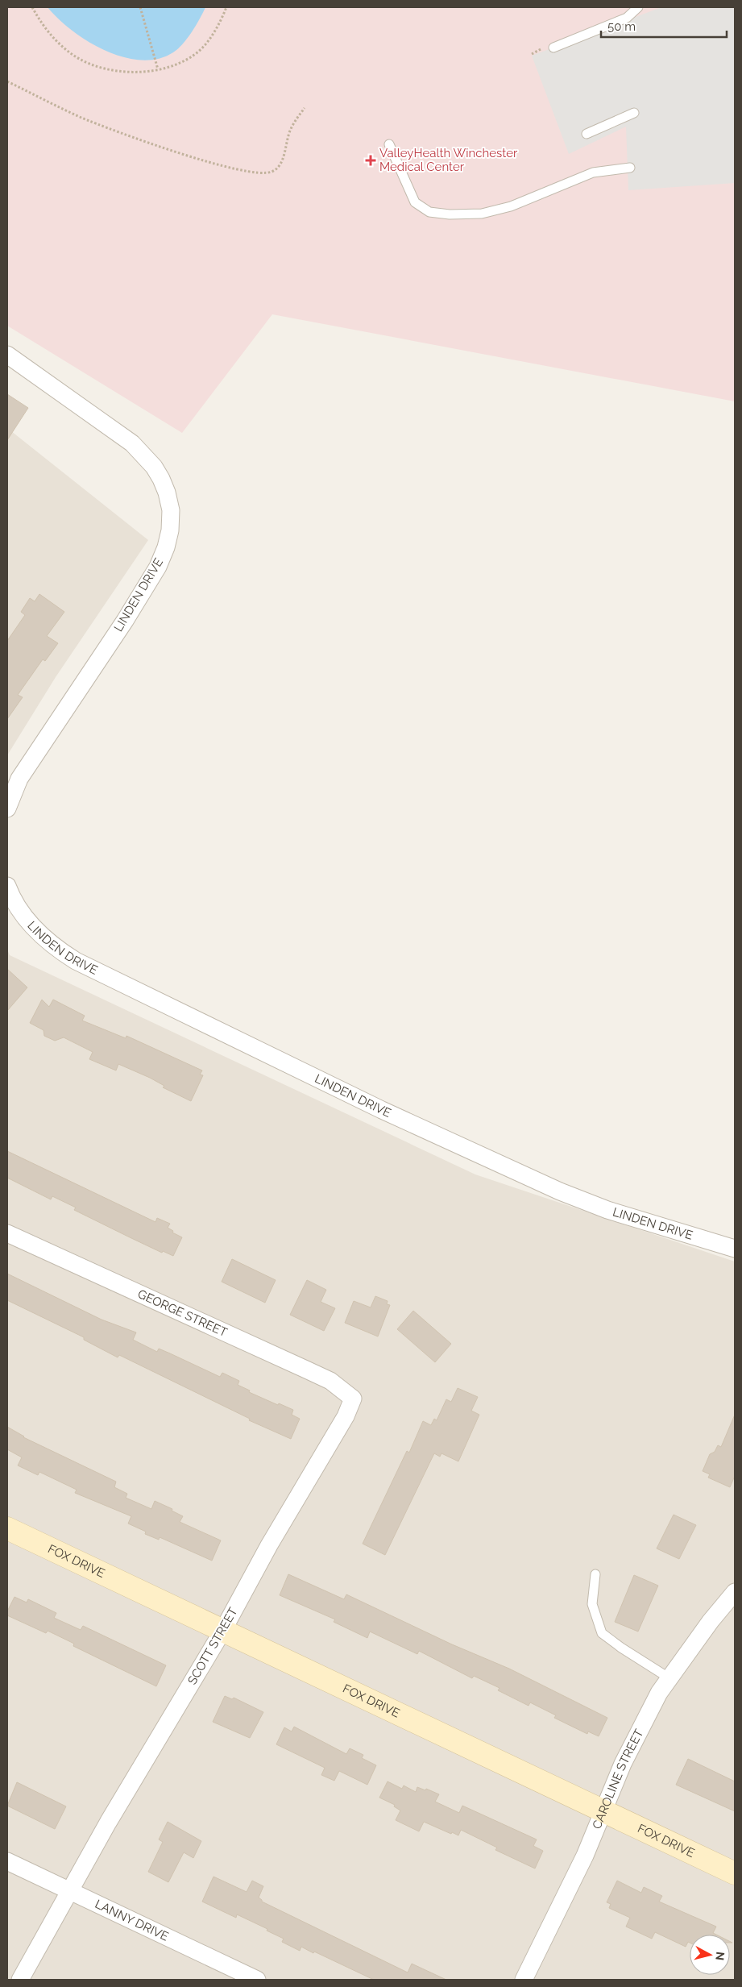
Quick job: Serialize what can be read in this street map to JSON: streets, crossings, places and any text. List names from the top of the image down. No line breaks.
{"streets":{"main road":["FOX DRIVE"],"street":["LINDEN DRIVE","GEORGE STREET","SCOTT STREET","CAROLINE STREET","LANNY DRIVE"]},"crossings":[["GEORGE STREET","SCOTT STREET"],["FOX DRIVE","SCOTT STREET"],["FOX DRIVE","CAROLINE STREET"],["SCOTT STREET","LANNY DRIVE"]],"places":{"health":["ValleyHealth Winchester Medical Center"]},"scale_bar":"50 m","north":"right"}
